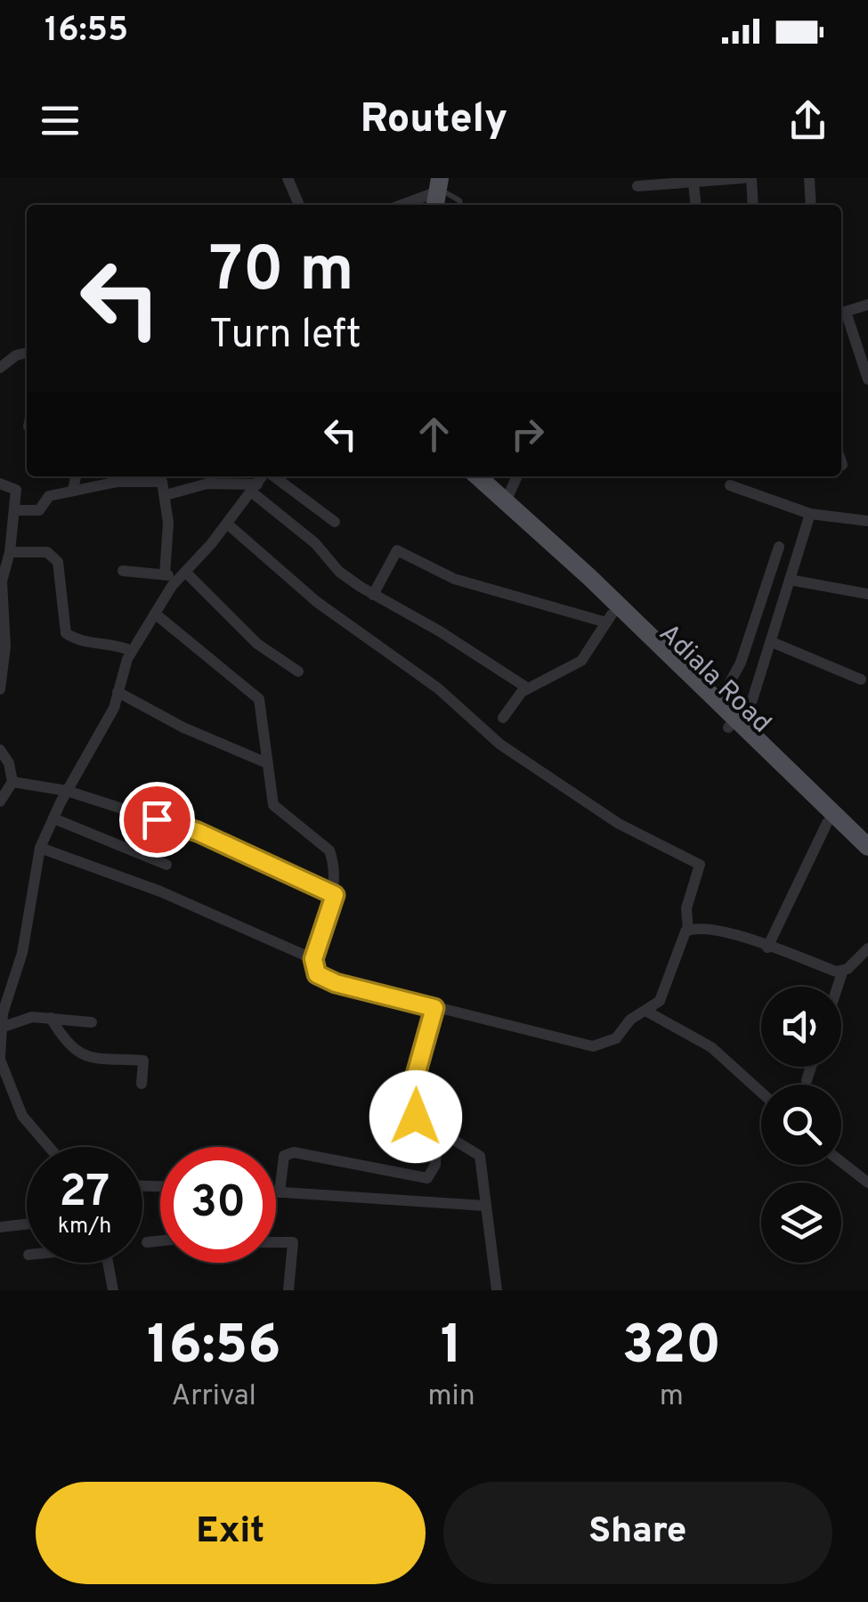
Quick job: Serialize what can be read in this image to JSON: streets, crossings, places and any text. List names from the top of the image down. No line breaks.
{"streets":{"main road":["Adiala Road"]},"page":{"status":"16:55","header":"Routely","turn":["70 m","Turn left"],"speed":"27 km/h","limit":"30","eta":["16:56","Arrival","1","min","320","m"],"buttons":["Exit","Share"]}}
